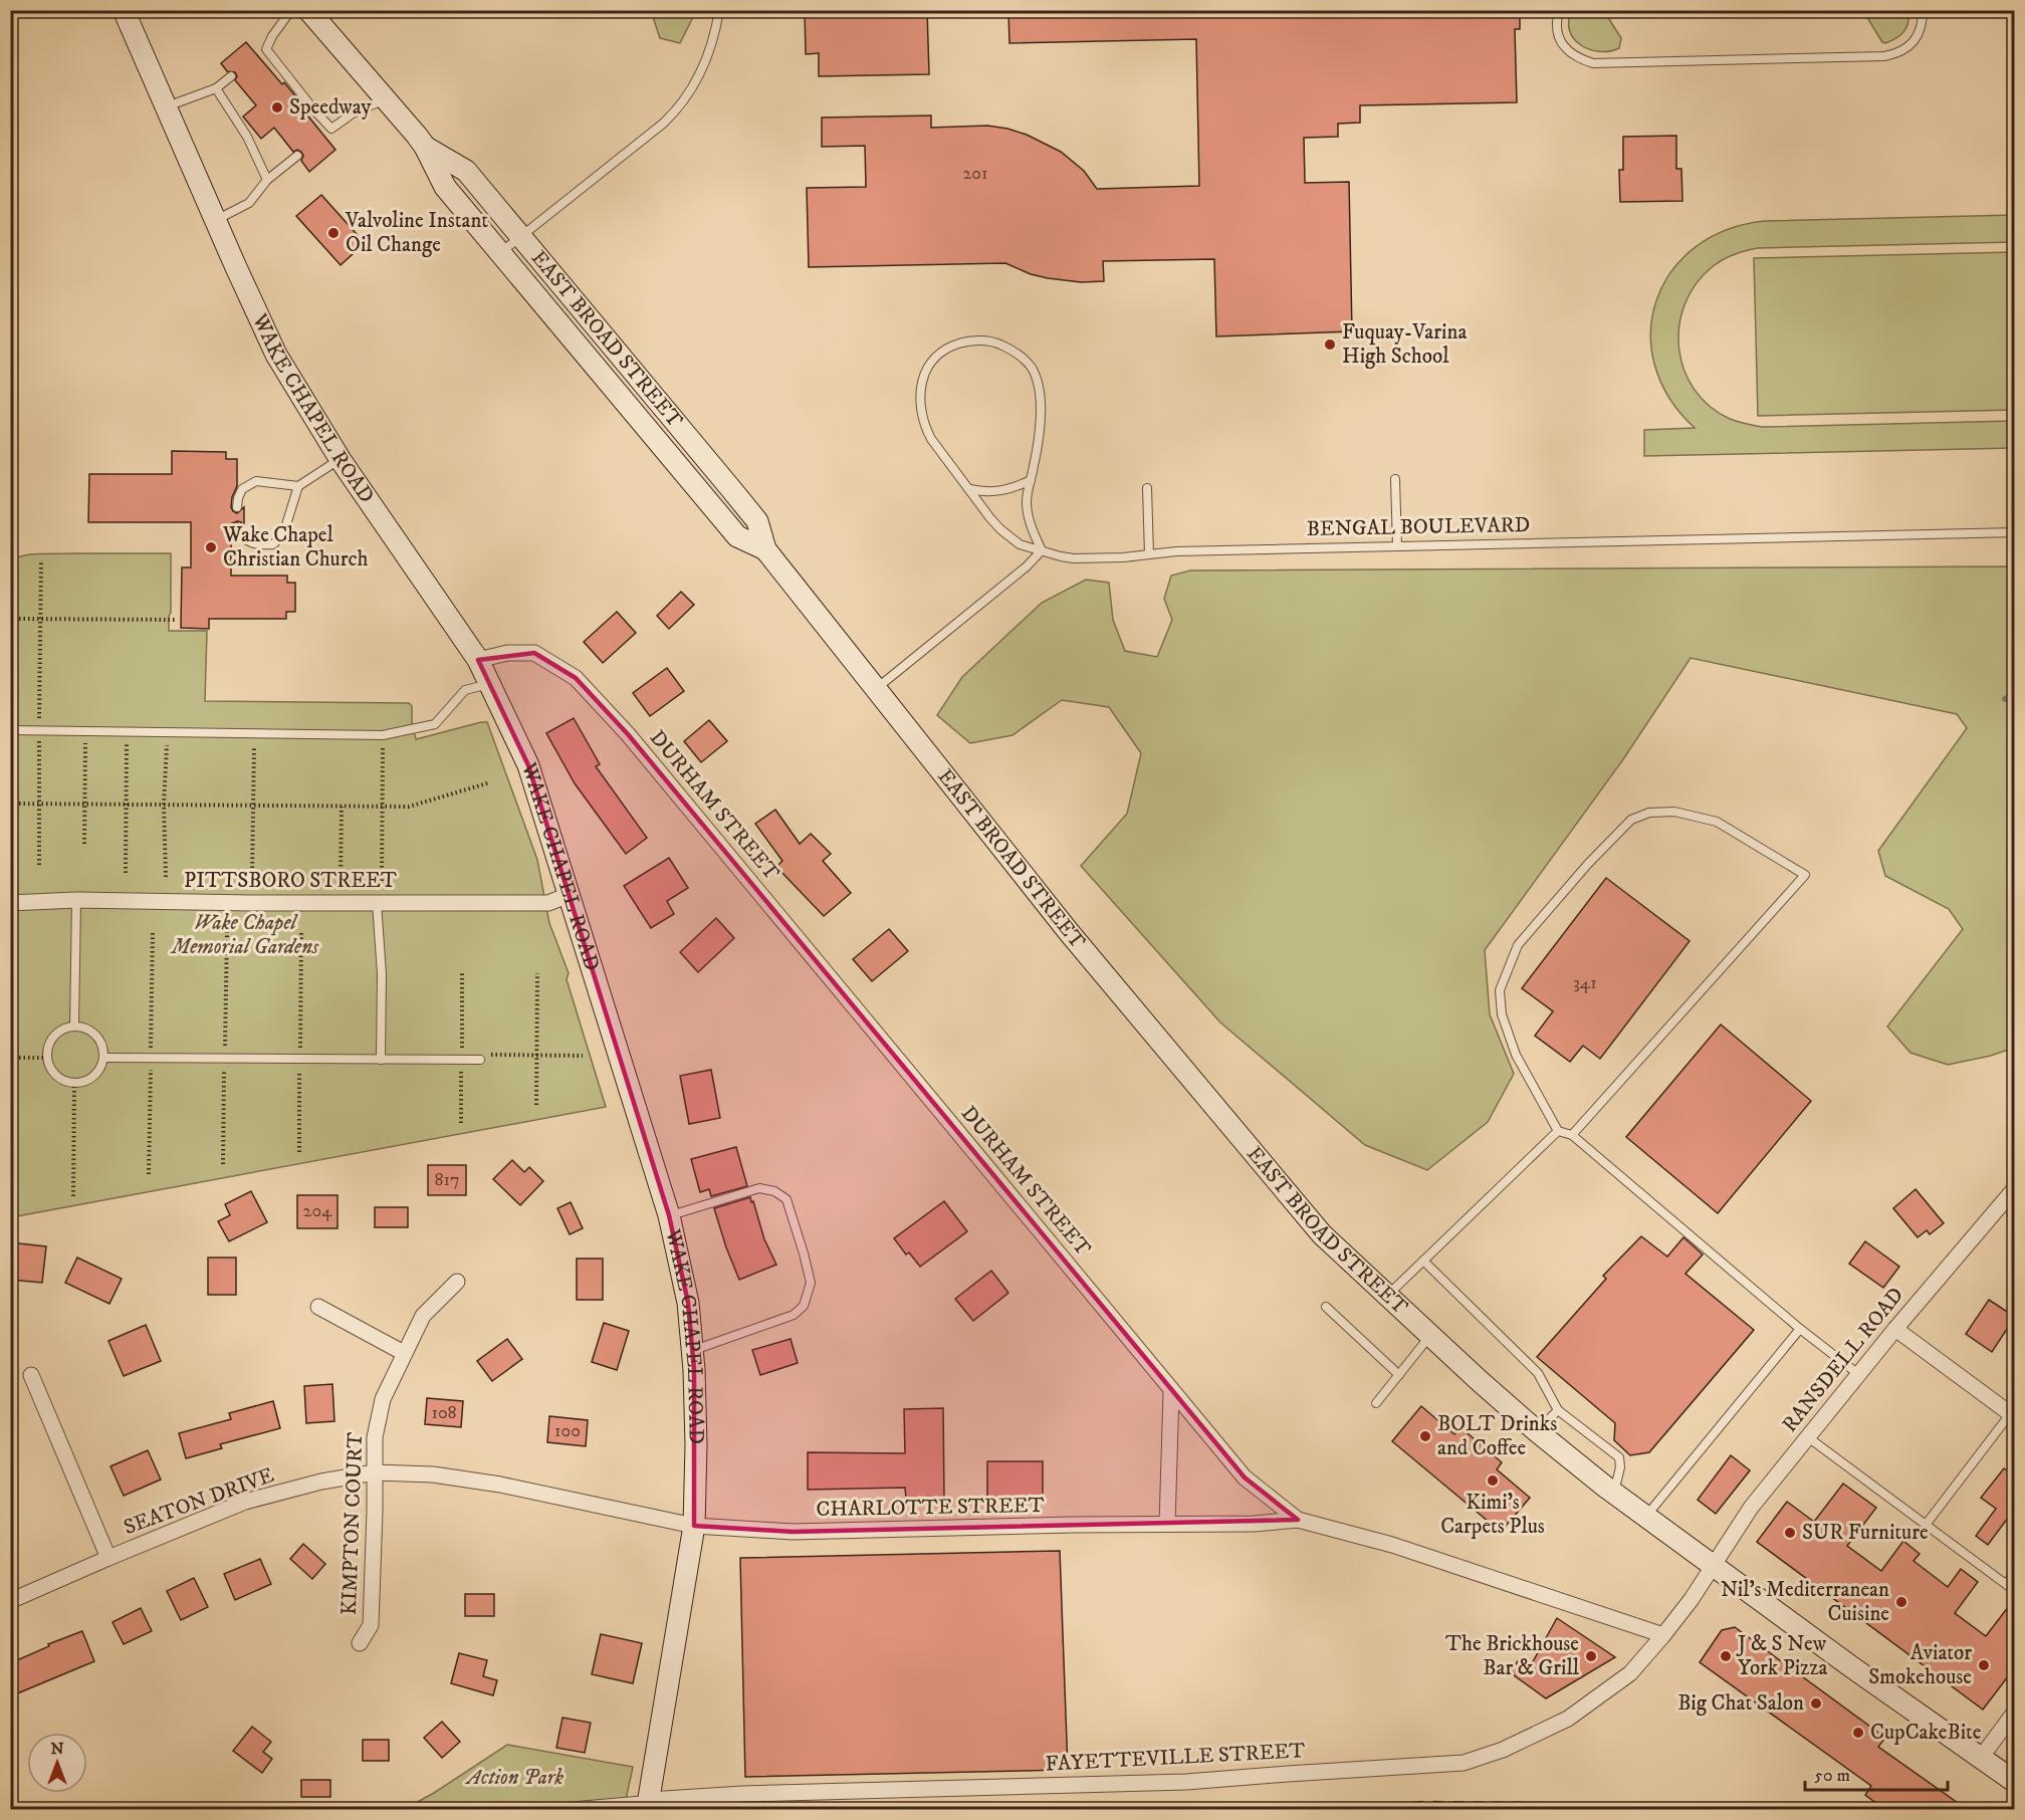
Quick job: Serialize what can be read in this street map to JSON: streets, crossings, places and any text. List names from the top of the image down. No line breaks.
{"streets":{"main road":["EAST BROAD STREET","WAKE CHAPEL ROAD"],"street":["DURHAM STREET","PITTSBORO STREET","RANSDELL ROAD","SEATON DRIVE","CHARLOTTE STREET","KIMPTON COURT","FAYETTEVILLE STREET"],"lane":["BENGAL BOULEVARD"]},"crossings":[["EAST BROAD STREET","RANSDELL ROAD"],["EAST BROAD STREET","FAYETTEVILLE STREET"],["WAKE CHAPEL ROAD","DURHAM STREET"],["WAKE CHAPEL ROAD","PITTSBORO STREET"],["WAKE CHAPEL ROAD","SEATON DRIVE"],["WAKE CHAPEL ROAD","CHARLOTTE STREET"],["WAKE CHAPEL ROAD","FAYETTEVILLE STREET"],["DURHAM STREET","CHARLOTTE STREET"],["DURHAM STREET","FAYETTEVILLE STREET"],["RANSDELL ROAD","FAYETTEVILLE STREET"],["SEATON DRIVE","CHARLOTTE STREET"],["SEATON DRIVE","KIMPTON COURT"]],"parks":["Wake Chapel Memorial Gardens","Action Park"],"places":["Speedway","Valvoline Instant Oil Change","Fuquay-Varina High School","Wake Chapel Christian Church","BOLT Drinks and Coffee","Kimi's Carpets Plus","SUR Furniture","Nil's Mediterranean Cuisine","The Brickhouse Bar & Grill","J & S New York Pizza","Aviator Smokehouse","Big Chat Salon","CupCakeBite"],"house_numbers":["201","341","817","204","108","100"],"scale_bar":"50 m","north":"top"}
